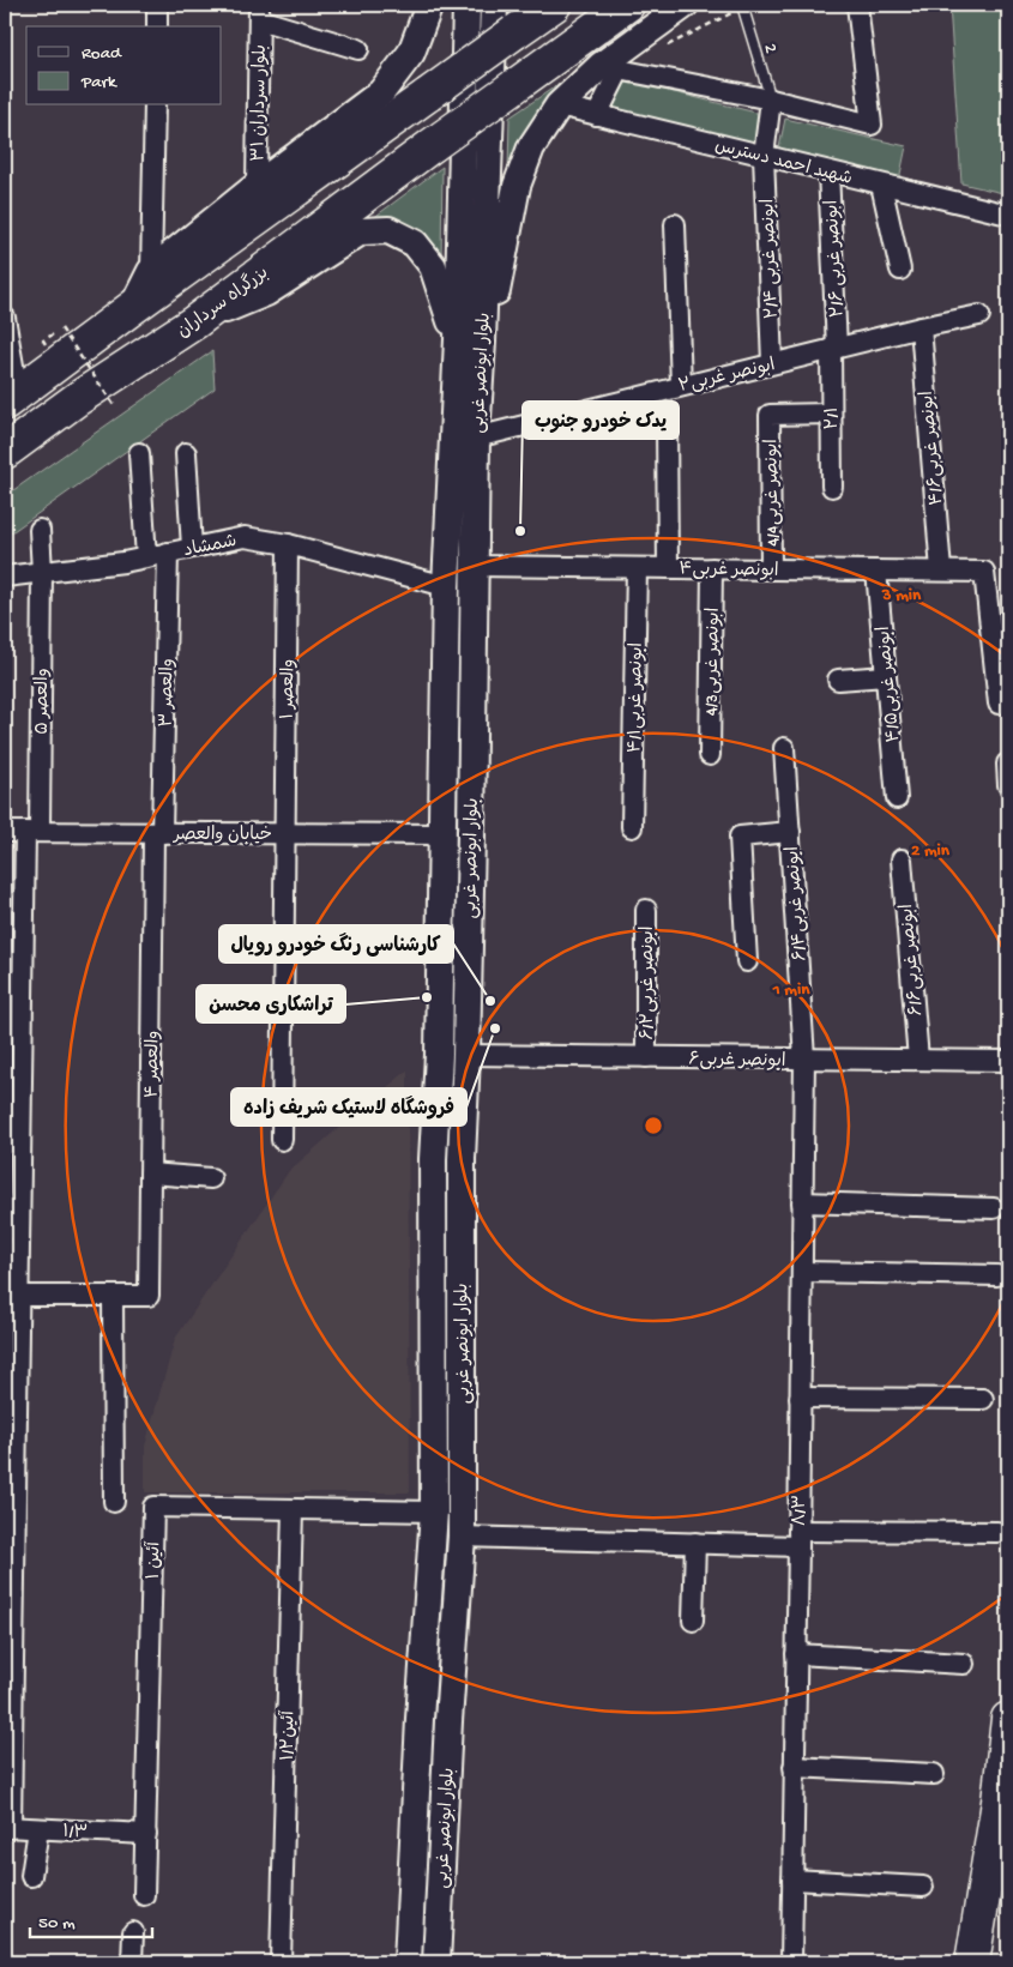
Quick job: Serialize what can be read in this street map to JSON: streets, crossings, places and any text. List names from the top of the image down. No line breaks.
{"streets":{"highway":["بزرگراه سرداران"],"main road":["بلوار ابونصر غربی"],"street":["بلوار سرداران ۳۱","شهید احمد دسترس","ابونصر غربی ۲/۴","ابونصر غربی ۲/۶","۲ابونصر غربی","۲/۱","۴/۶ابونصر غربی","4/4ابونصر غربی","شمشاد","۴ابونصر غربی","4/3ابونصر غربی","۴/۵ابونصر غربی","والعصر ۱","والعصر ۳","۴/۱ابونصر غربی","والعصر ۵","خیابان والعصر","۶/۴ابونصر غربی","۶/۶ابونصر غربی","۶/۲ابونصر غربی","۶ابونصر غربی","والعصر ۴","۸/۳","آئین ۱","۱/۲آئین","۱/۳"],"lane":["2"]},"crossings":[["2","ابونصر غربی ۲/۴"],["شهید احمد دسترس","ابونصر غربی ۲/۴"],["شهید احمد دسترس","ابونصر غربی ۲/۶"],["ابونصر غربی ۲/۴","۲ابونصر غربی"],["ابونصر غربی ۲/۶","۲ابونصر غربی"],["ابونصر غربی ۲/۶","۲/۱"],["بلوار ابونصر غربی","۲ابونصر غربی"],["بلوار ابونصر غربی","شمشاد"],["بلوار ابونصر غربی","۴ابونصر غربی"],["بلوار ابونصر غربی","خیابان والعصر"],["بلوار ابونصر غربی","۶ابونصر غربی"],["بلوار ابونصر غربی","آئین ۱"],["۲ابونصر غربی","۲/۱"],["۲ابونصر غربی","۴/۶ابونصر غربی"],["۲/۱","4/4ابونصر غربی"],["۴/۶ابونصر غربی","۴ابونصر غربی"],["4/4ابونصر غربی","۴ابونصر غربی"],["شمشاد","والعصر ۱"],["شمشاد","والعصر ۳"],["شمشاد","والعصر ۵"],["۴ابونصر غربی","4/3ابونصر غربی"],["۴ابونصر غربی","۴/۵ابونصر غربی"],["۴ابونصر غربی","۴/۱ابونصر غربی"],["والعصر ۱","خیابان والعصر"],["والعصر ۳","خیابان والعصر"],["والعصر ۳","والعصر ۴"],["والعصر ۵","خیابان والعصر"],["والعصر ۵","۱/۳"],["خیابان والعصر","والعصر ۴"],["۶/۴ابونصر غربی","۶ابونصر غربی"],["۶/۴ابونصر غربی","۸/۳"],["۶/۶ابونصر غربی","۶ابونصر غربی"],["۶/۲ابونصر غربی","۶ابونصر غربی"],["۶ابونصر غربی","۸/۳"],["آئین ۱","۱/۲آئین"],["آئین ۱","۱/۳"]],"places":["یدک خودرو جنوب","تراشکاری محسن","کارشناسی رنگ خودرو رویال","فروشگاه لاستیک شریف زاده"],"legend":["Road","Park"],"scale_bar":"50 m","rings":["3 min","2 min","1 min"]}
